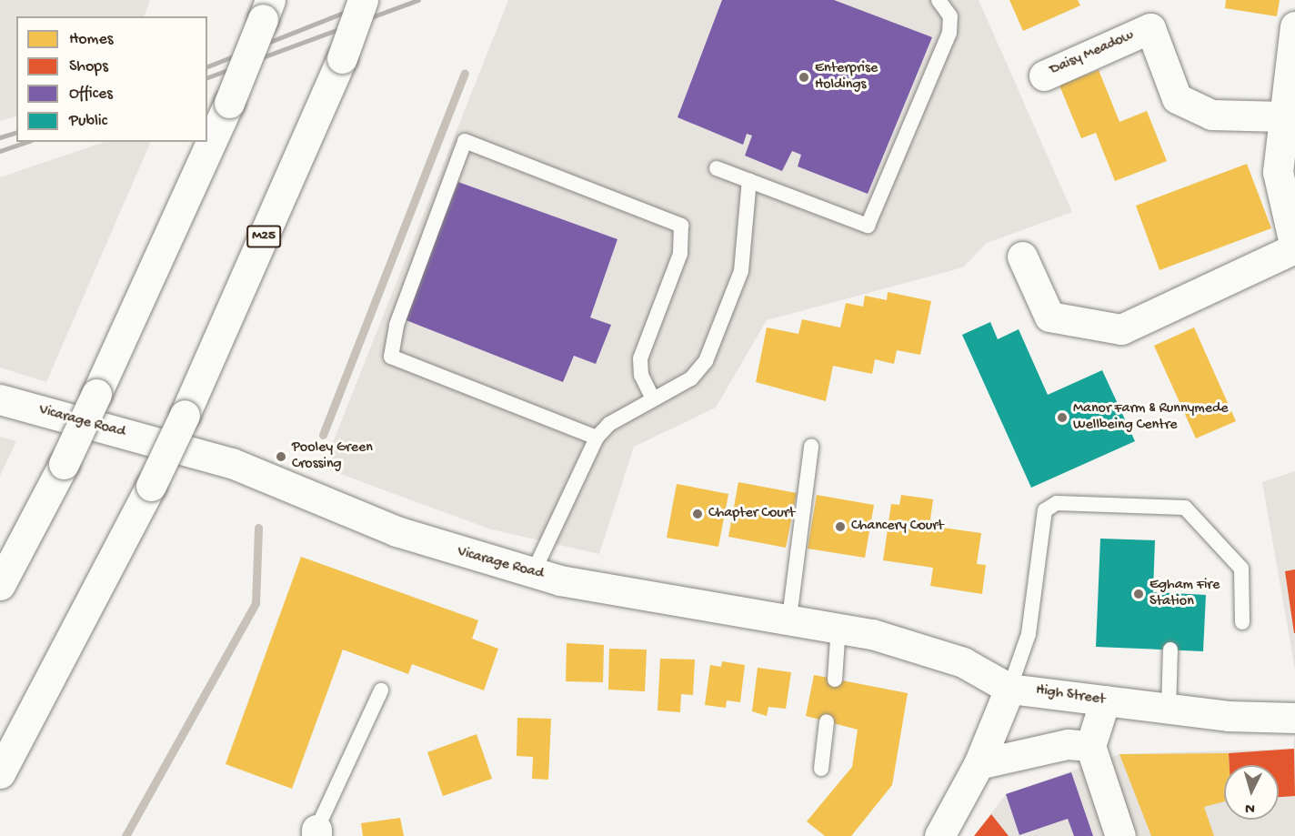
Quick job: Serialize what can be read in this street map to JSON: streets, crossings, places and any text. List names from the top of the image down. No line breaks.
{"streets":{"main road":["Daisy Meadow","M25","Vicarage Road","High Street"]},"crossings":[["Vicarage Road","High Street"]],"places":["Enterprise Holdings","Manor Farm & Runnymede Wellbeing Centre","Pooley Green Crossing","Chapter Court","Chancery Court","Egham Fire Station"],"legend":["Homes","Shops","Offices","Public"],"north":"bottom"}
